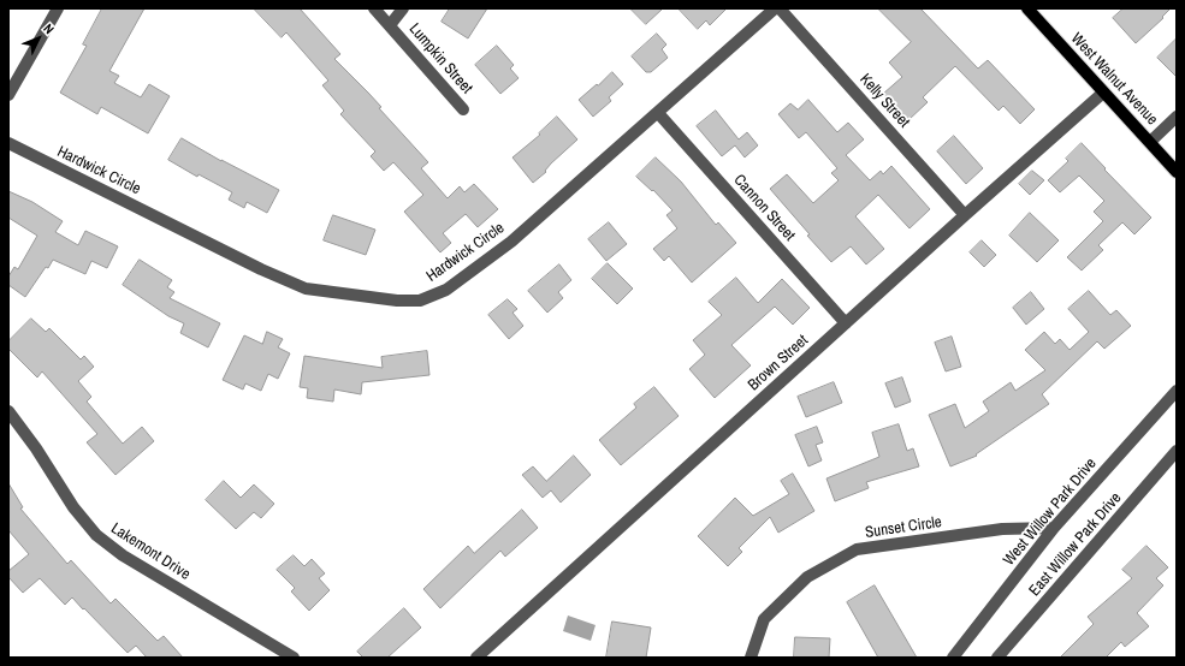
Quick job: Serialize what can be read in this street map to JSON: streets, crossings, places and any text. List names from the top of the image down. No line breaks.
{"streets":{"main road":["West Walnut Avenue"],"street":["Lumpkin Street","Kelly Street","Hardwick Circle","Cannon Street","Brown Street","West Willow Park Drive","Sunset Circle","East Willow Park Drive","Lakemont Drive"]},"crossings":[["West Walnut Avenue","Brown Street"],["Kelly Street","Brown Street"],["Hardwick Circle","Cannon Street"],["Cannon Street","Brown Street"],["West Willow Park Drive","Sunset Circle"]],"north":"top right"}
